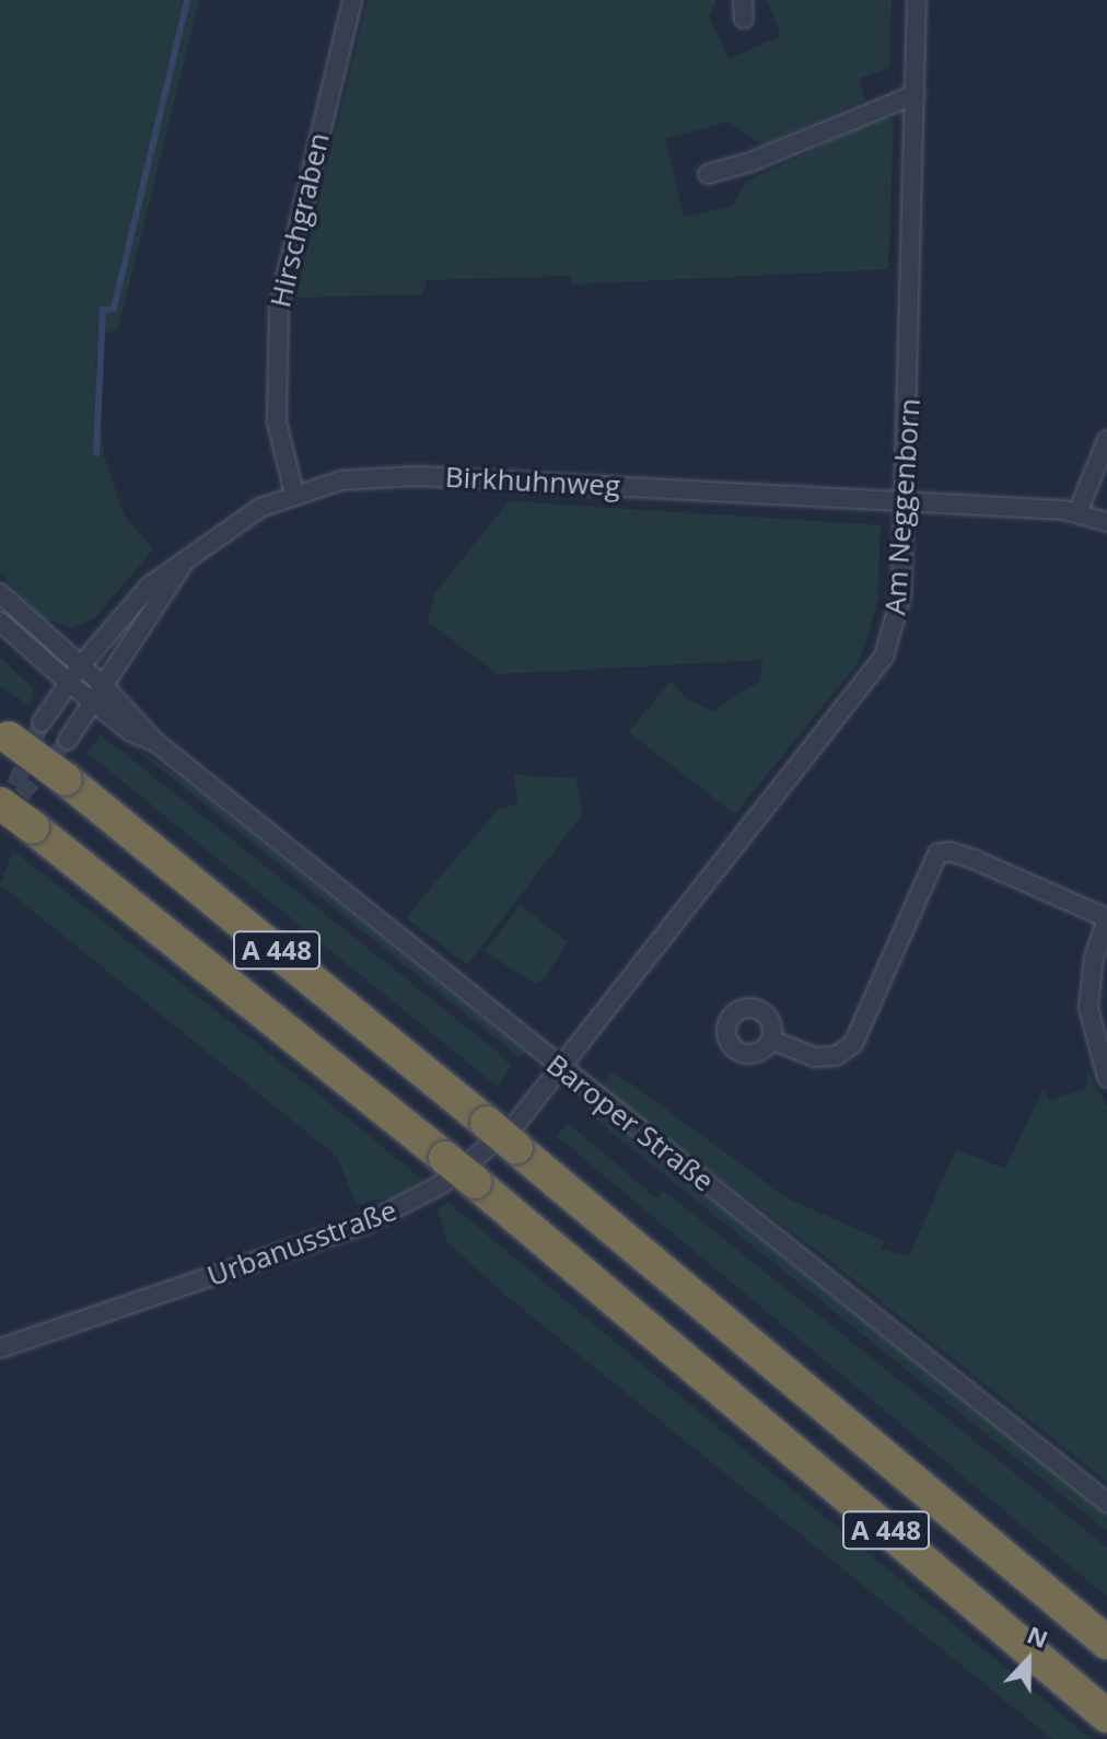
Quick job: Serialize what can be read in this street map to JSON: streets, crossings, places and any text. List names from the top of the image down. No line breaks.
{"streets":{"highway":["A 448"],"street":["Hirschgraben","Birkhuhnweg","Am Neggenborn","Baroper Straße","Urbanusstraße"]},"crossings":[["Hirschgraben","Birkhuhnweg"],["Birkhuhnweg","Am Neggenborn"],["Birkhuhnweg","Baroper Straße"],["Am Neggenborn","Baroper Straße"],["Am Neggenborn","Urbanusstraße"],["Baroper Straße","Urbanusstraße"]],"north":"top"}
